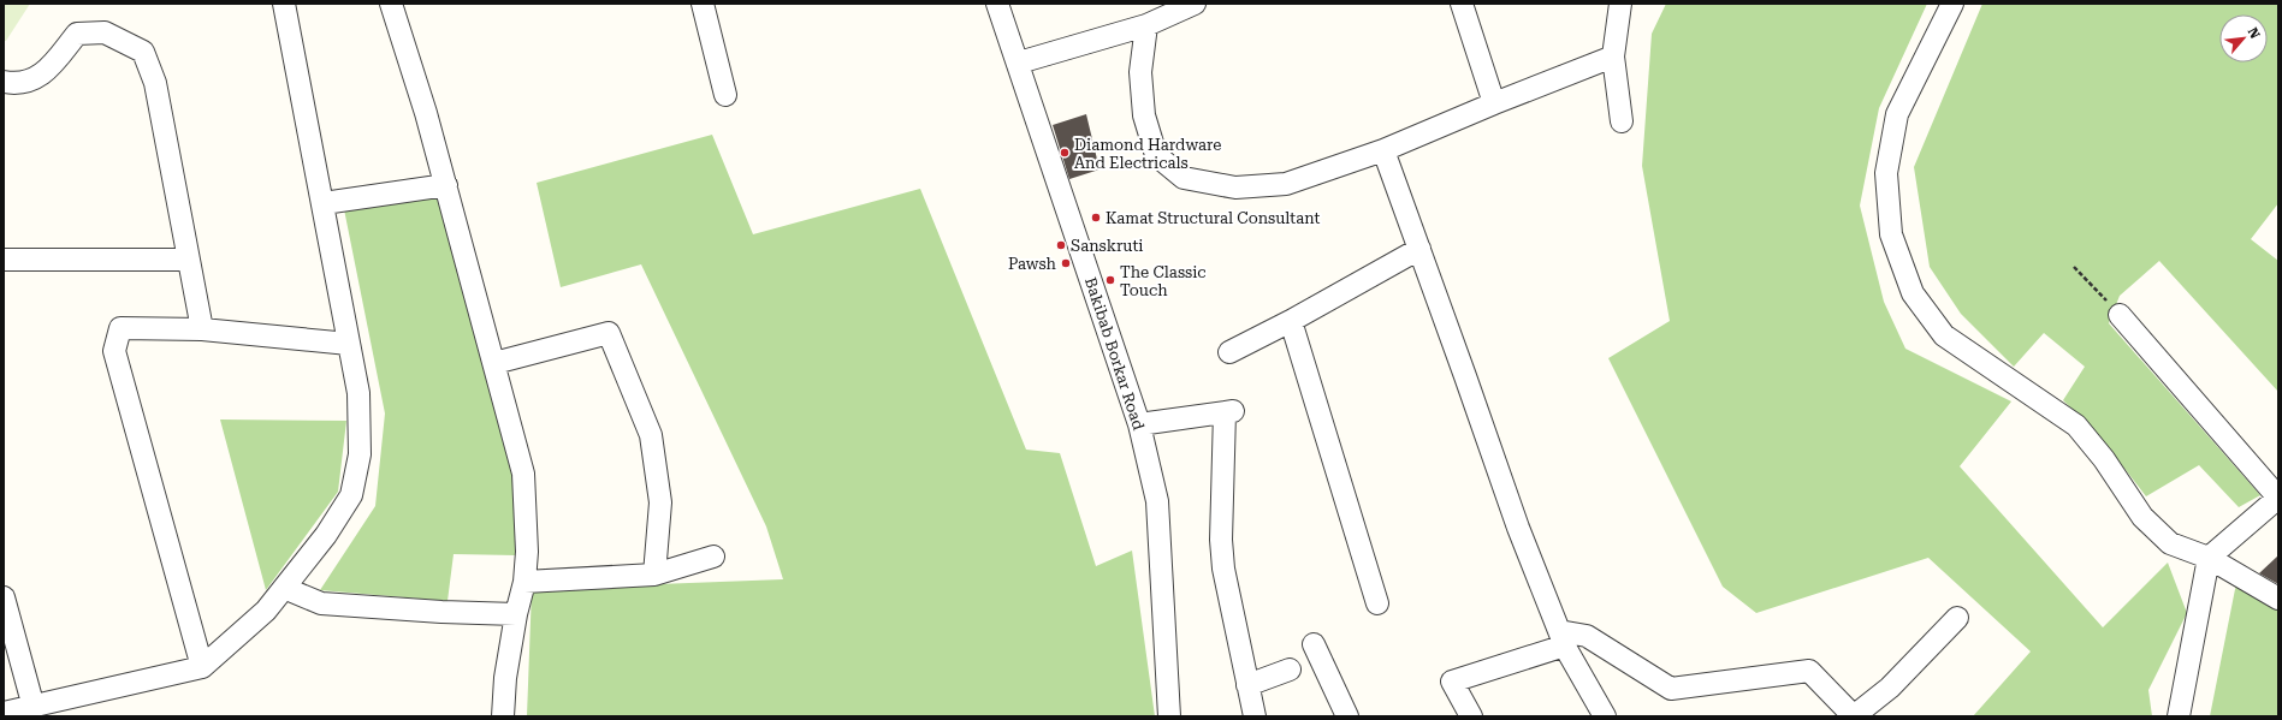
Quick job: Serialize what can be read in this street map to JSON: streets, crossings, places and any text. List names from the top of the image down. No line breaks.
{"streets":{"street":["Bakibab Borkar Road"]},"places":["Diamond Hardware And Electricals","Kamat Structural Consultant","Sanskruti","Pawsh","The Classic Touch"],"north":"top right"}
